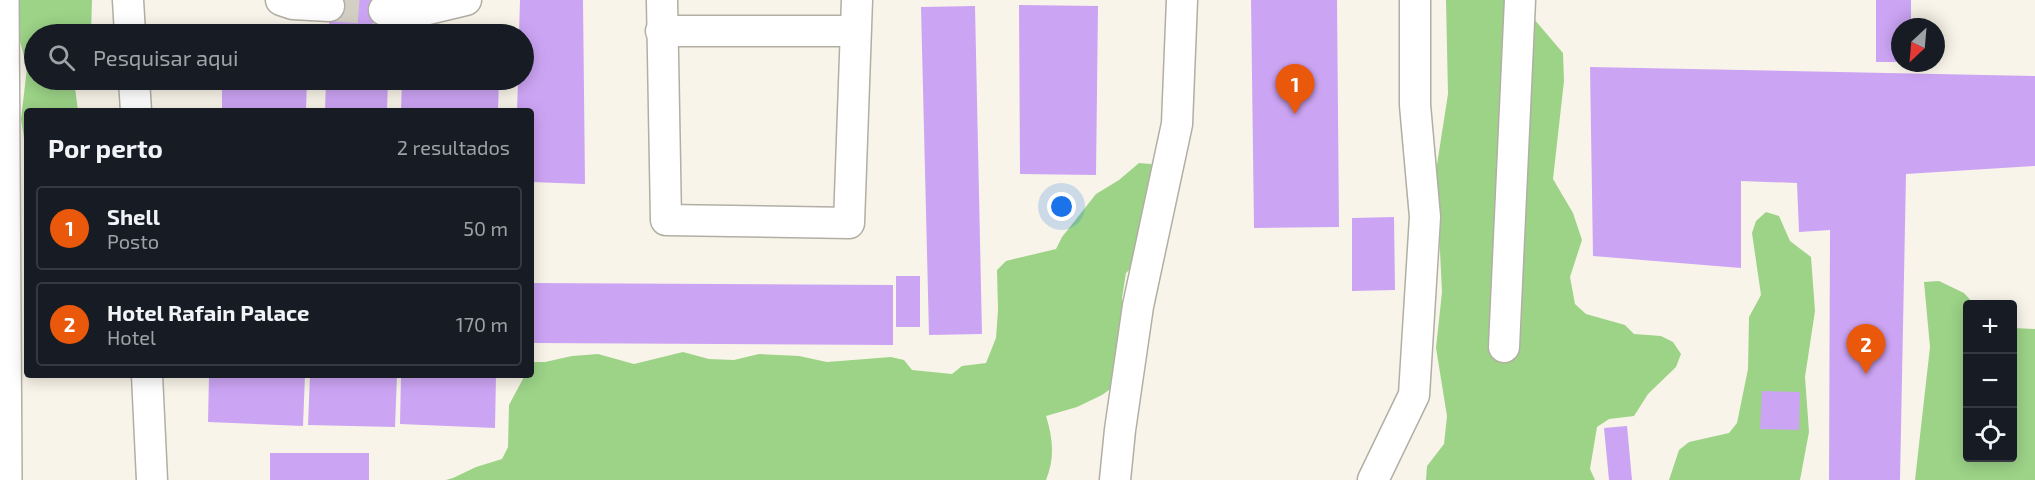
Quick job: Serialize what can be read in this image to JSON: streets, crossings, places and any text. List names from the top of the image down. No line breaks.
{"north":"bottom left","page":{"search":"Pesquisar aqui","pins":["1","2"],"heading":["Por perto","2 resultados"],"list":[{"mark":"1","name":"Shell","note":"Posto","value":"50 m"},{"mark":"2","name":"Hotel Rafain Palace","note":"Hotel","value":"170 m"}],"map_buttons":["+","−"]}}
